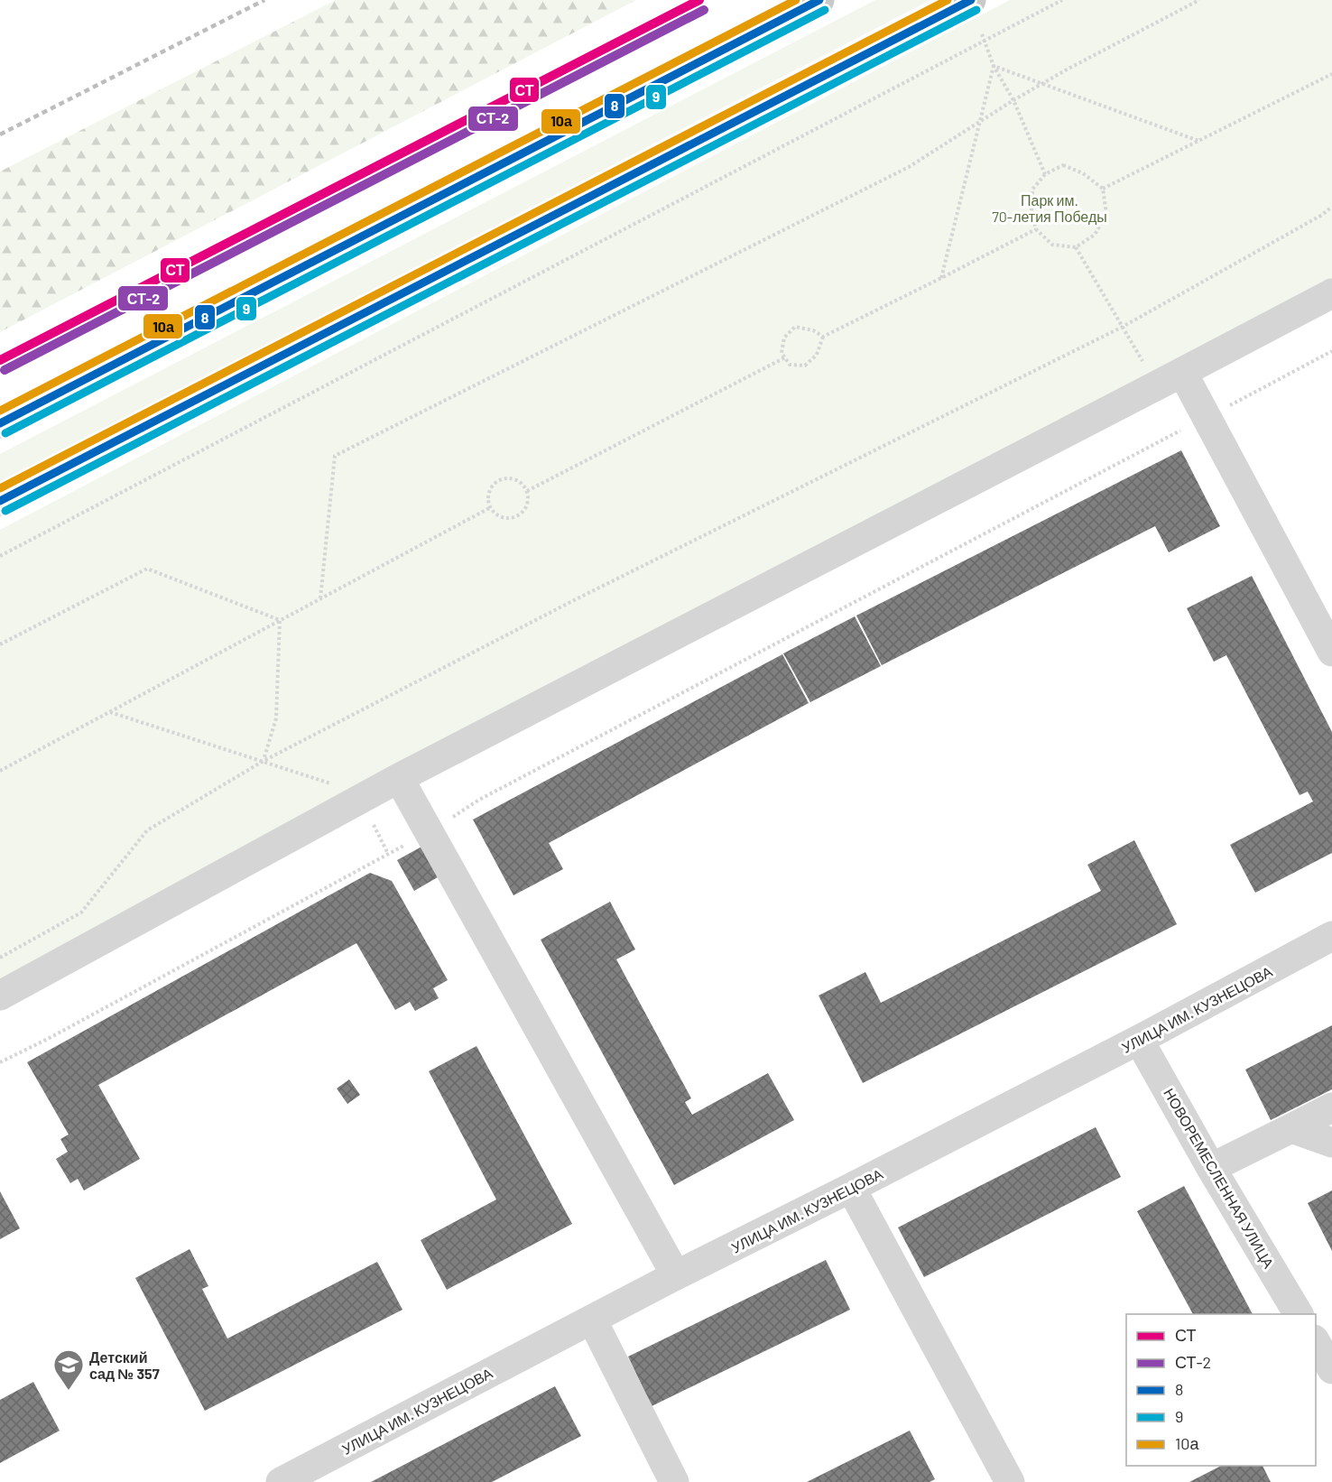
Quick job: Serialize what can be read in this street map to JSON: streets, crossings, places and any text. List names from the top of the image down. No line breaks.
{"streets":{"street":["УЛИЦА ИМ. КУЗНЕЦОВА","НОВОРЕМЕСЛЕННАЯ УЛИЦА"]},"crossings":[["УЛИЦА ИМ. КУЗНЕЦОВА","НОВОРЕМЕСЛЕННАЯ УЛИЦА"]],"parks":["Парк им. 70-летия Победы"],"places":{"school or university":["Детский сад № 357"]},"lines":["transit line СТ","transit line 8","transit line 10а","transit line СТ-2","transit line 9"],"legend":["СТ","СТ-2","8","9","10а"]}
